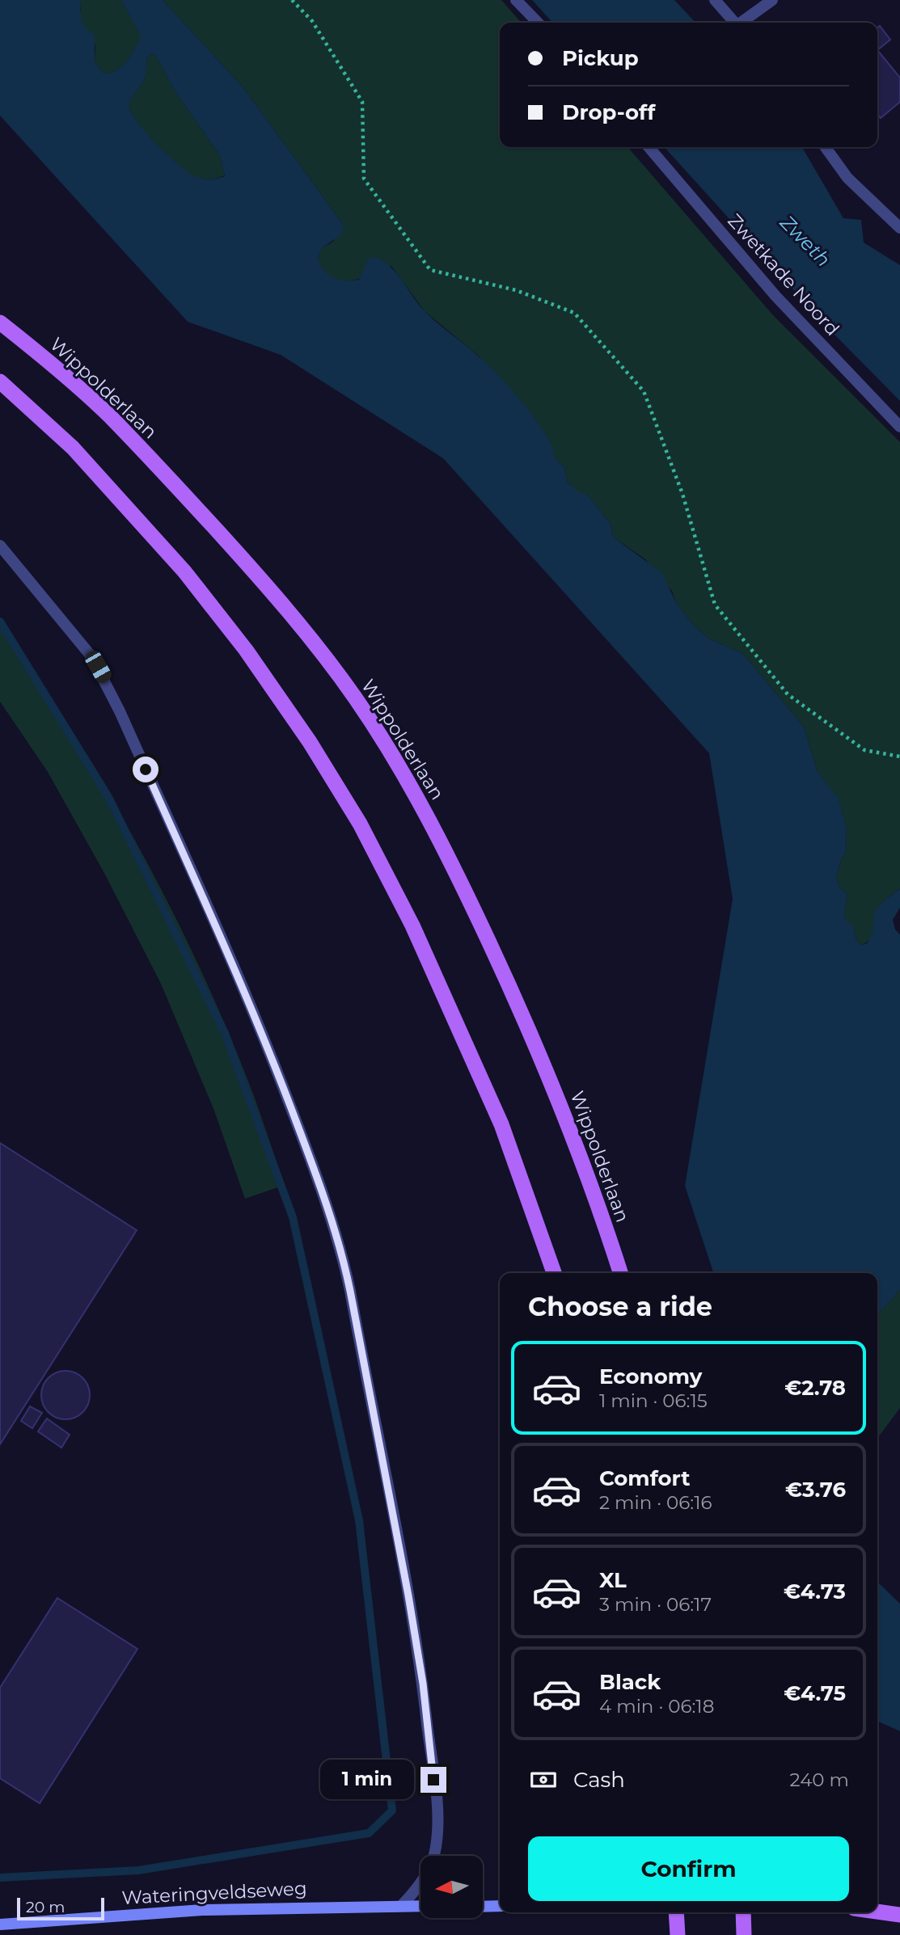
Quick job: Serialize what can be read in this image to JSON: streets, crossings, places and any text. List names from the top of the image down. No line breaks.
{"streets":{"main road":["Wippolderlaan","Wateringveldseweg"],"street":["Zwetkade Noord"]},"water":["Zweth"],"scale_bar":"20 m","north":"left","page":{"banner":["Pickup","Drop-off"],"heading":"Choose a ride","list":[{"name":"Economy","note":"1 min · 06:15","value":"€2.78"},{"name":"Comfort","note":"2 min · 06:16","value":"€3.76"},{"name":"XL","note":"3 min · 06:17","value":"€4.73"},{"name":"Black","note":"4 min · 06:18","value":"€4.75"}],"pay":["Cash","240 m"],"bubble":"1 min","buttons":"Confirm","scale":"20 m"}}
